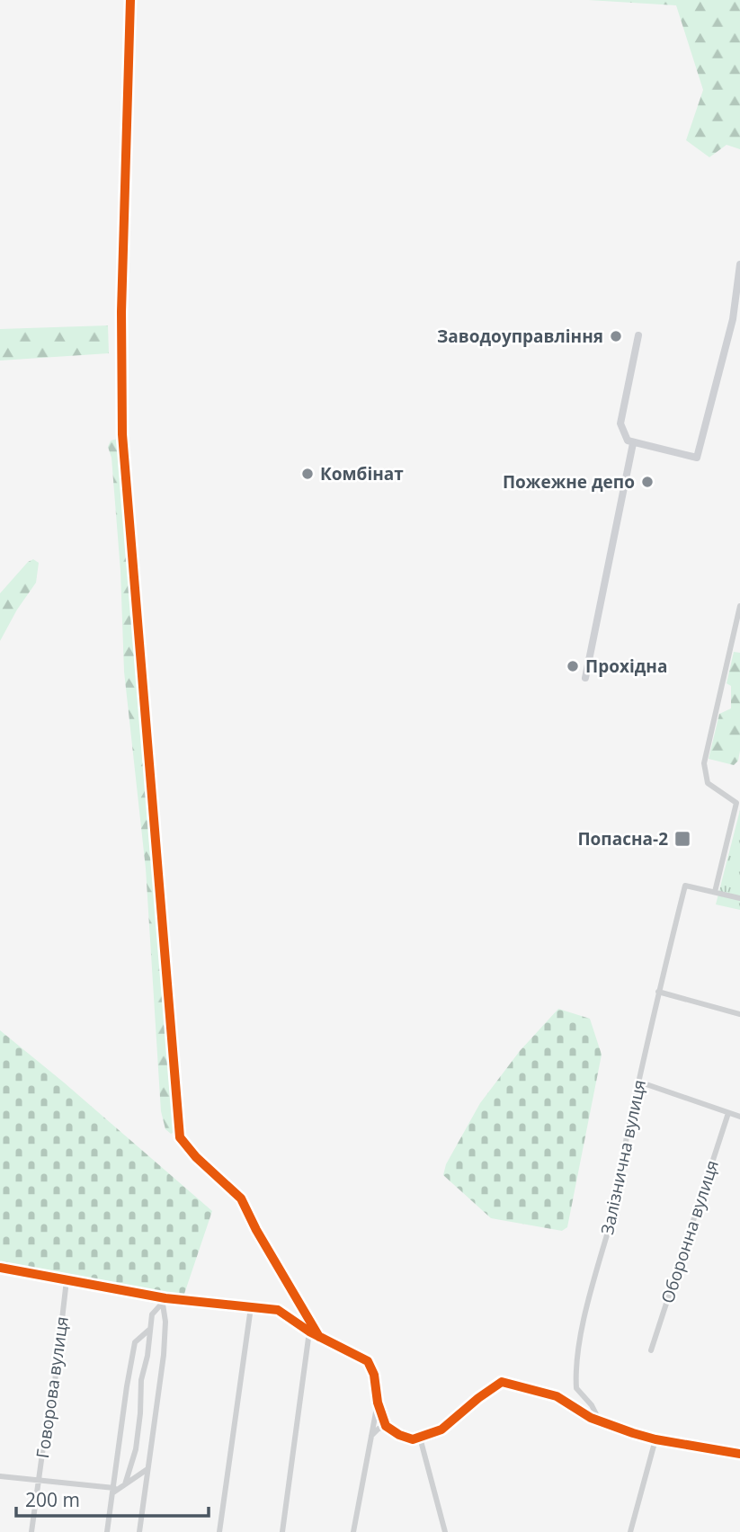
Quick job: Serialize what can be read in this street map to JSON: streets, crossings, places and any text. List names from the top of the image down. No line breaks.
{"streets":{"street":["Залізнична вулиця","Оборонна вулиця","Говорова вулиця"]},"places":{"other":["Заводоуправління","Комбінат","Пожежне депо","Прохідна"],"transit":["Попасна-2"]},"scale_bar":"200 m"}
